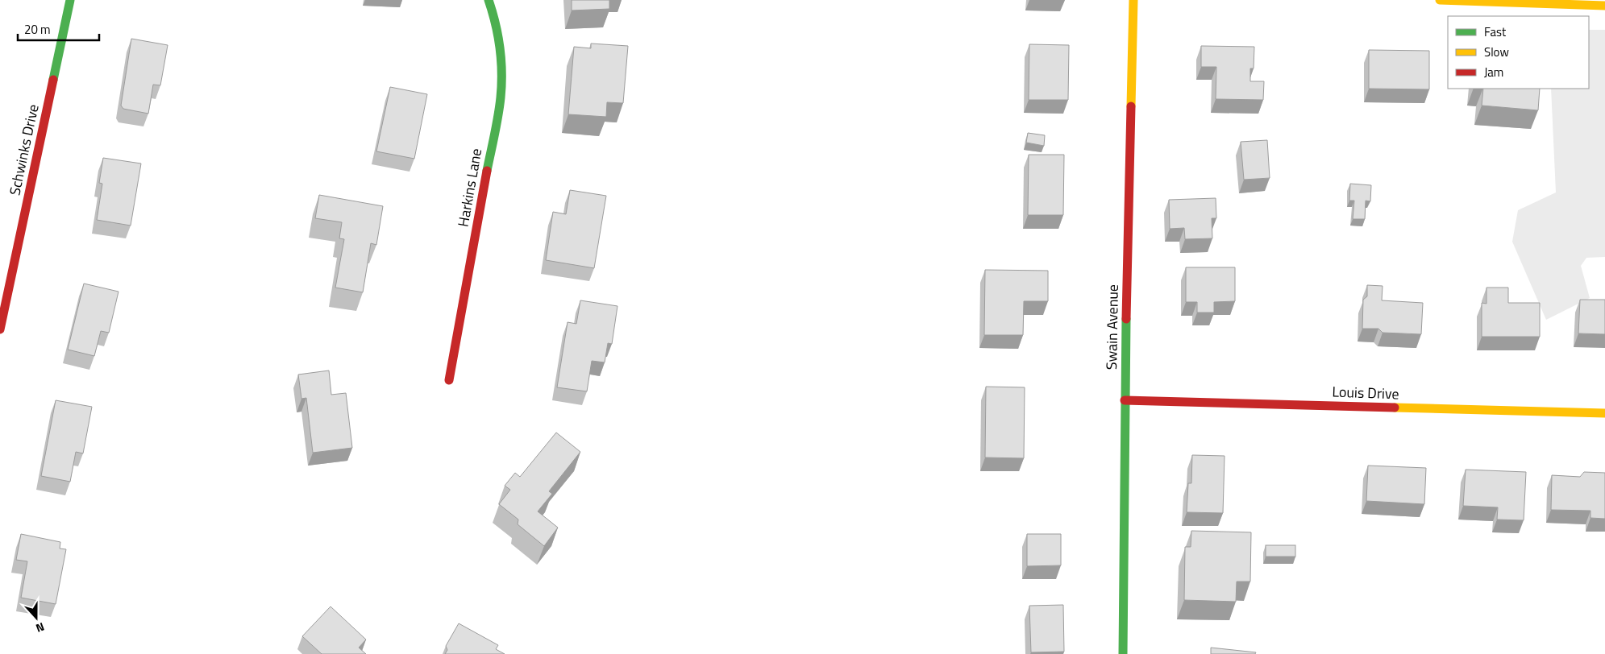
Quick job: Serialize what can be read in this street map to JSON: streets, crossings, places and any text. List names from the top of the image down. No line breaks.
{"streets":{"street":["Schwinks Drive","Harkins Lane","Swain Avenue","Louis Drive"]},"crossings":[["Swain Avenue","Louis Drive"]],"legend":["Fast","Slow","Jam"],"scale_bar":"20 m","north":"bottom"}
